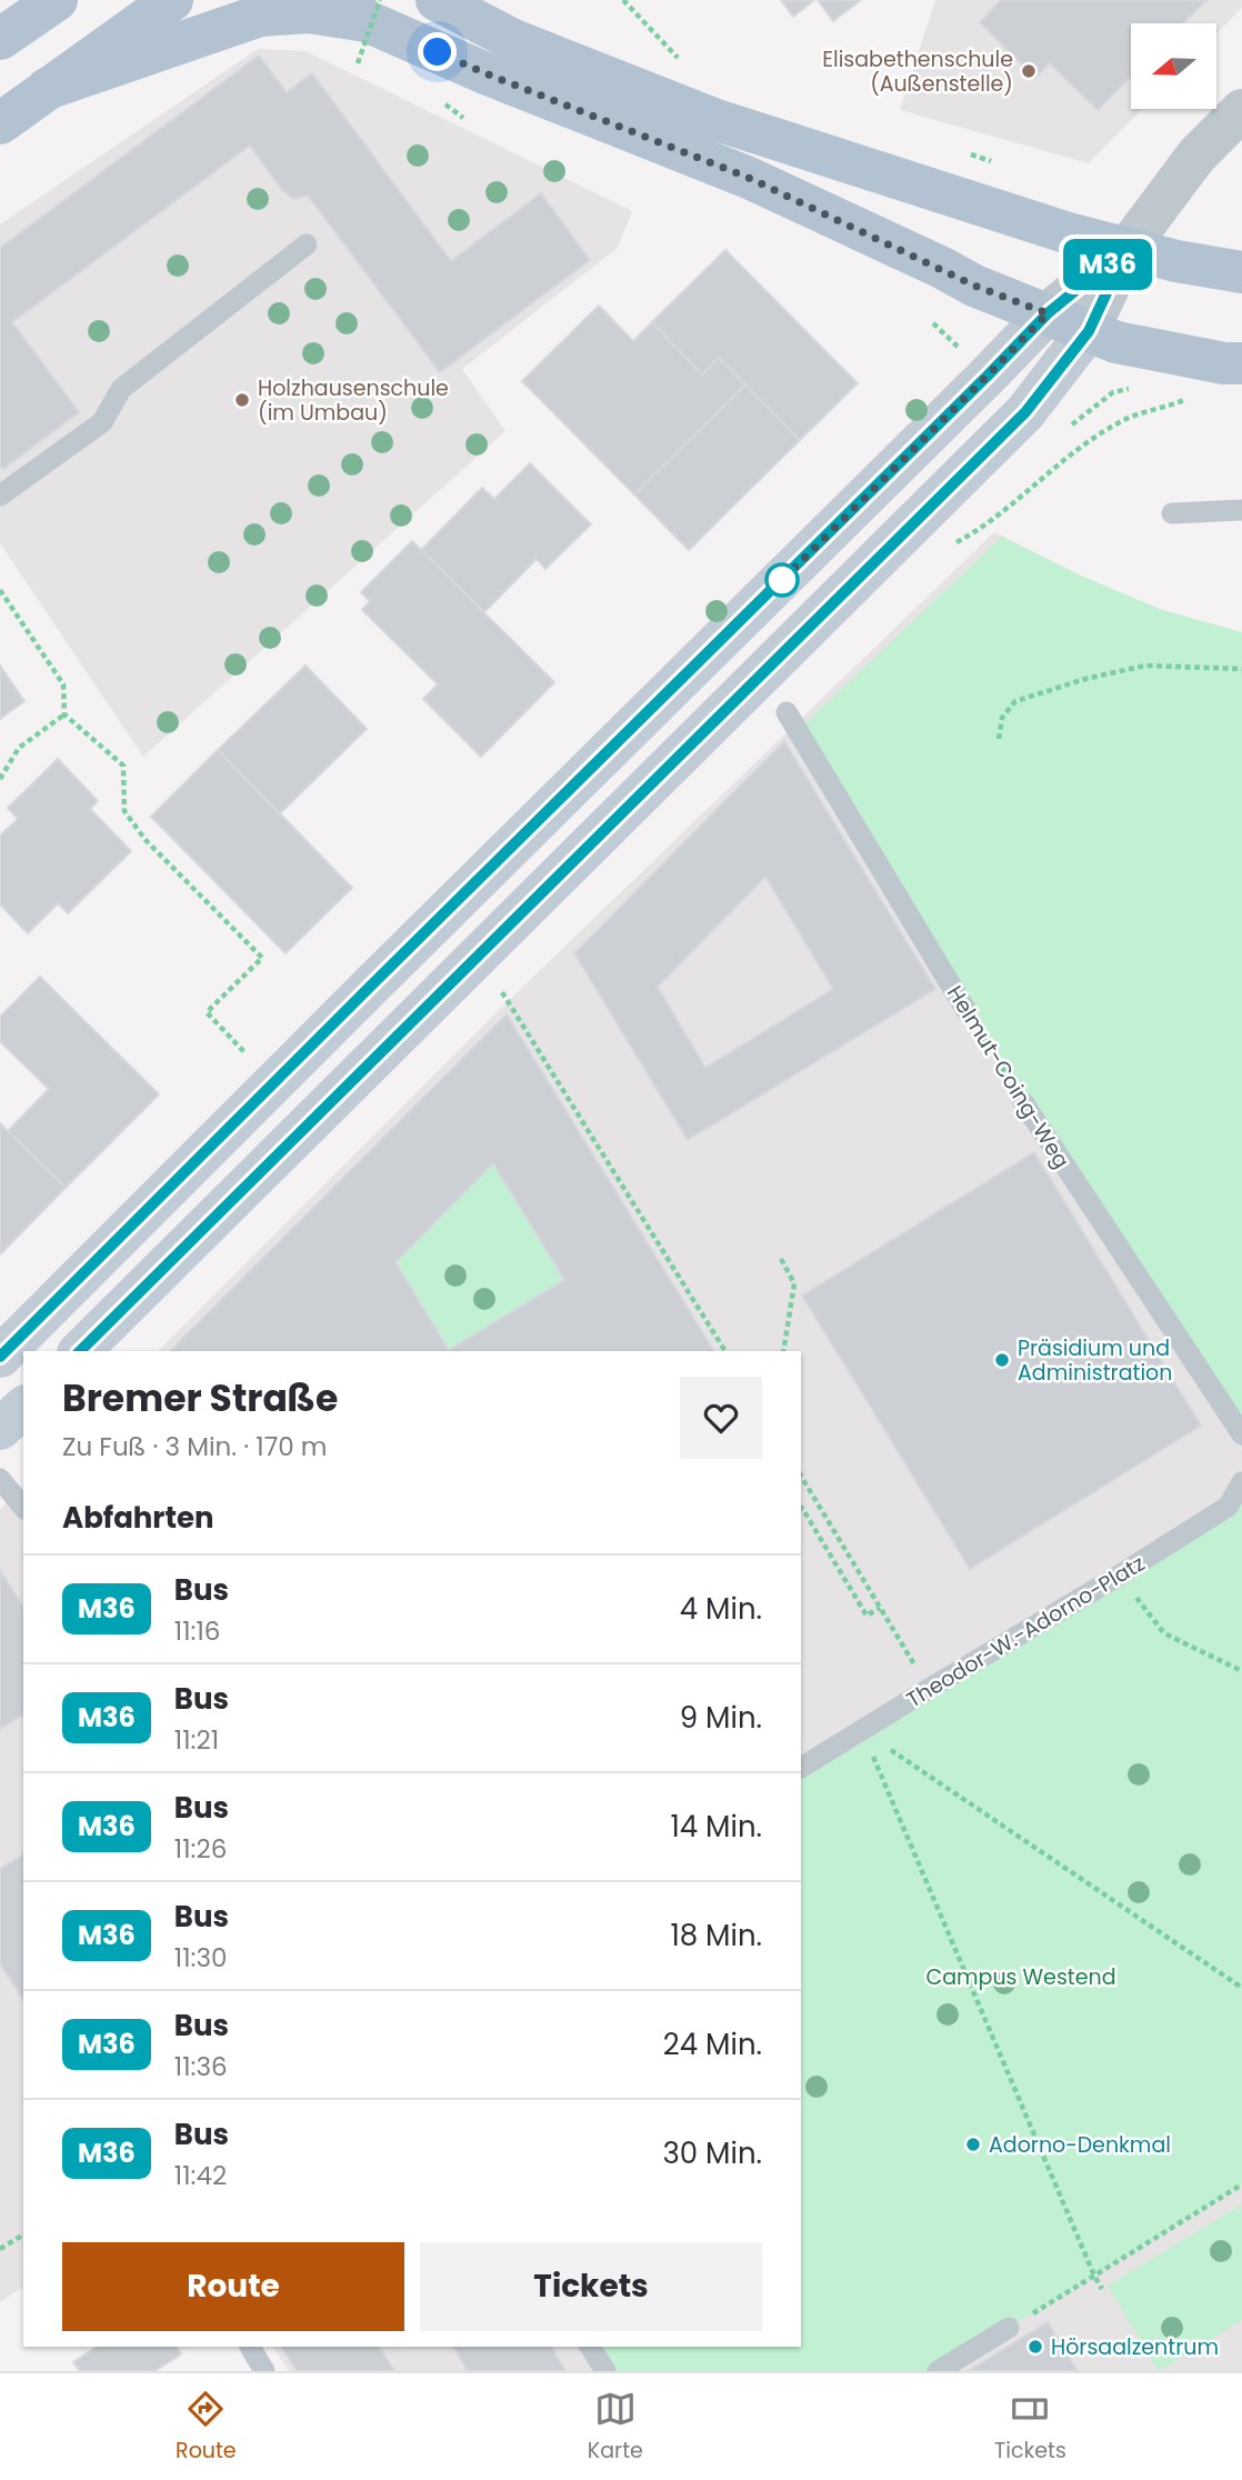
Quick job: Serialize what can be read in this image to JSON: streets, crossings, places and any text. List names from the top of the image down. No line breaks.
{"streets":{"lane":["Helmut-Coing-Weg","Theodor-W.-Adorno-Platz"]},"parks":["Campus Westend"],"places":["Elisabethenschule (Außenstelle)","Holzhausenschule (im Umbau)","Präsidium und Administration","Adorno-Denkmal","Hörsaalzentrum"],"lines":["bus line M36"],"north":"left","page":{"on_map":"M36","heading":[["Bremer Straße","Zu Fuß · 3 Min. · 170 m"],"Abfahrten"],"list":[{"mark":"M36","name":"Bus","note":"11:16","value":"4 Min."},{"mark":"M36","name":"Bus","note":"11:21","value":"9 Min."},{"mark":"M36","name":"Bus","note":"11:26","value":"14 Min."},{"mark":"M36","name":"Bus","note":"11:30","value":"18 Min."},{"mark":"M36","name":"Bus","note":"11:36","value":"24 Min."},{"mark":"M36","name":"Bus","note":"11:42","value":"30 Min."}],"buttons":["Route","Tickets"],"tabs":["Route","Karte","Tickets"]}}
